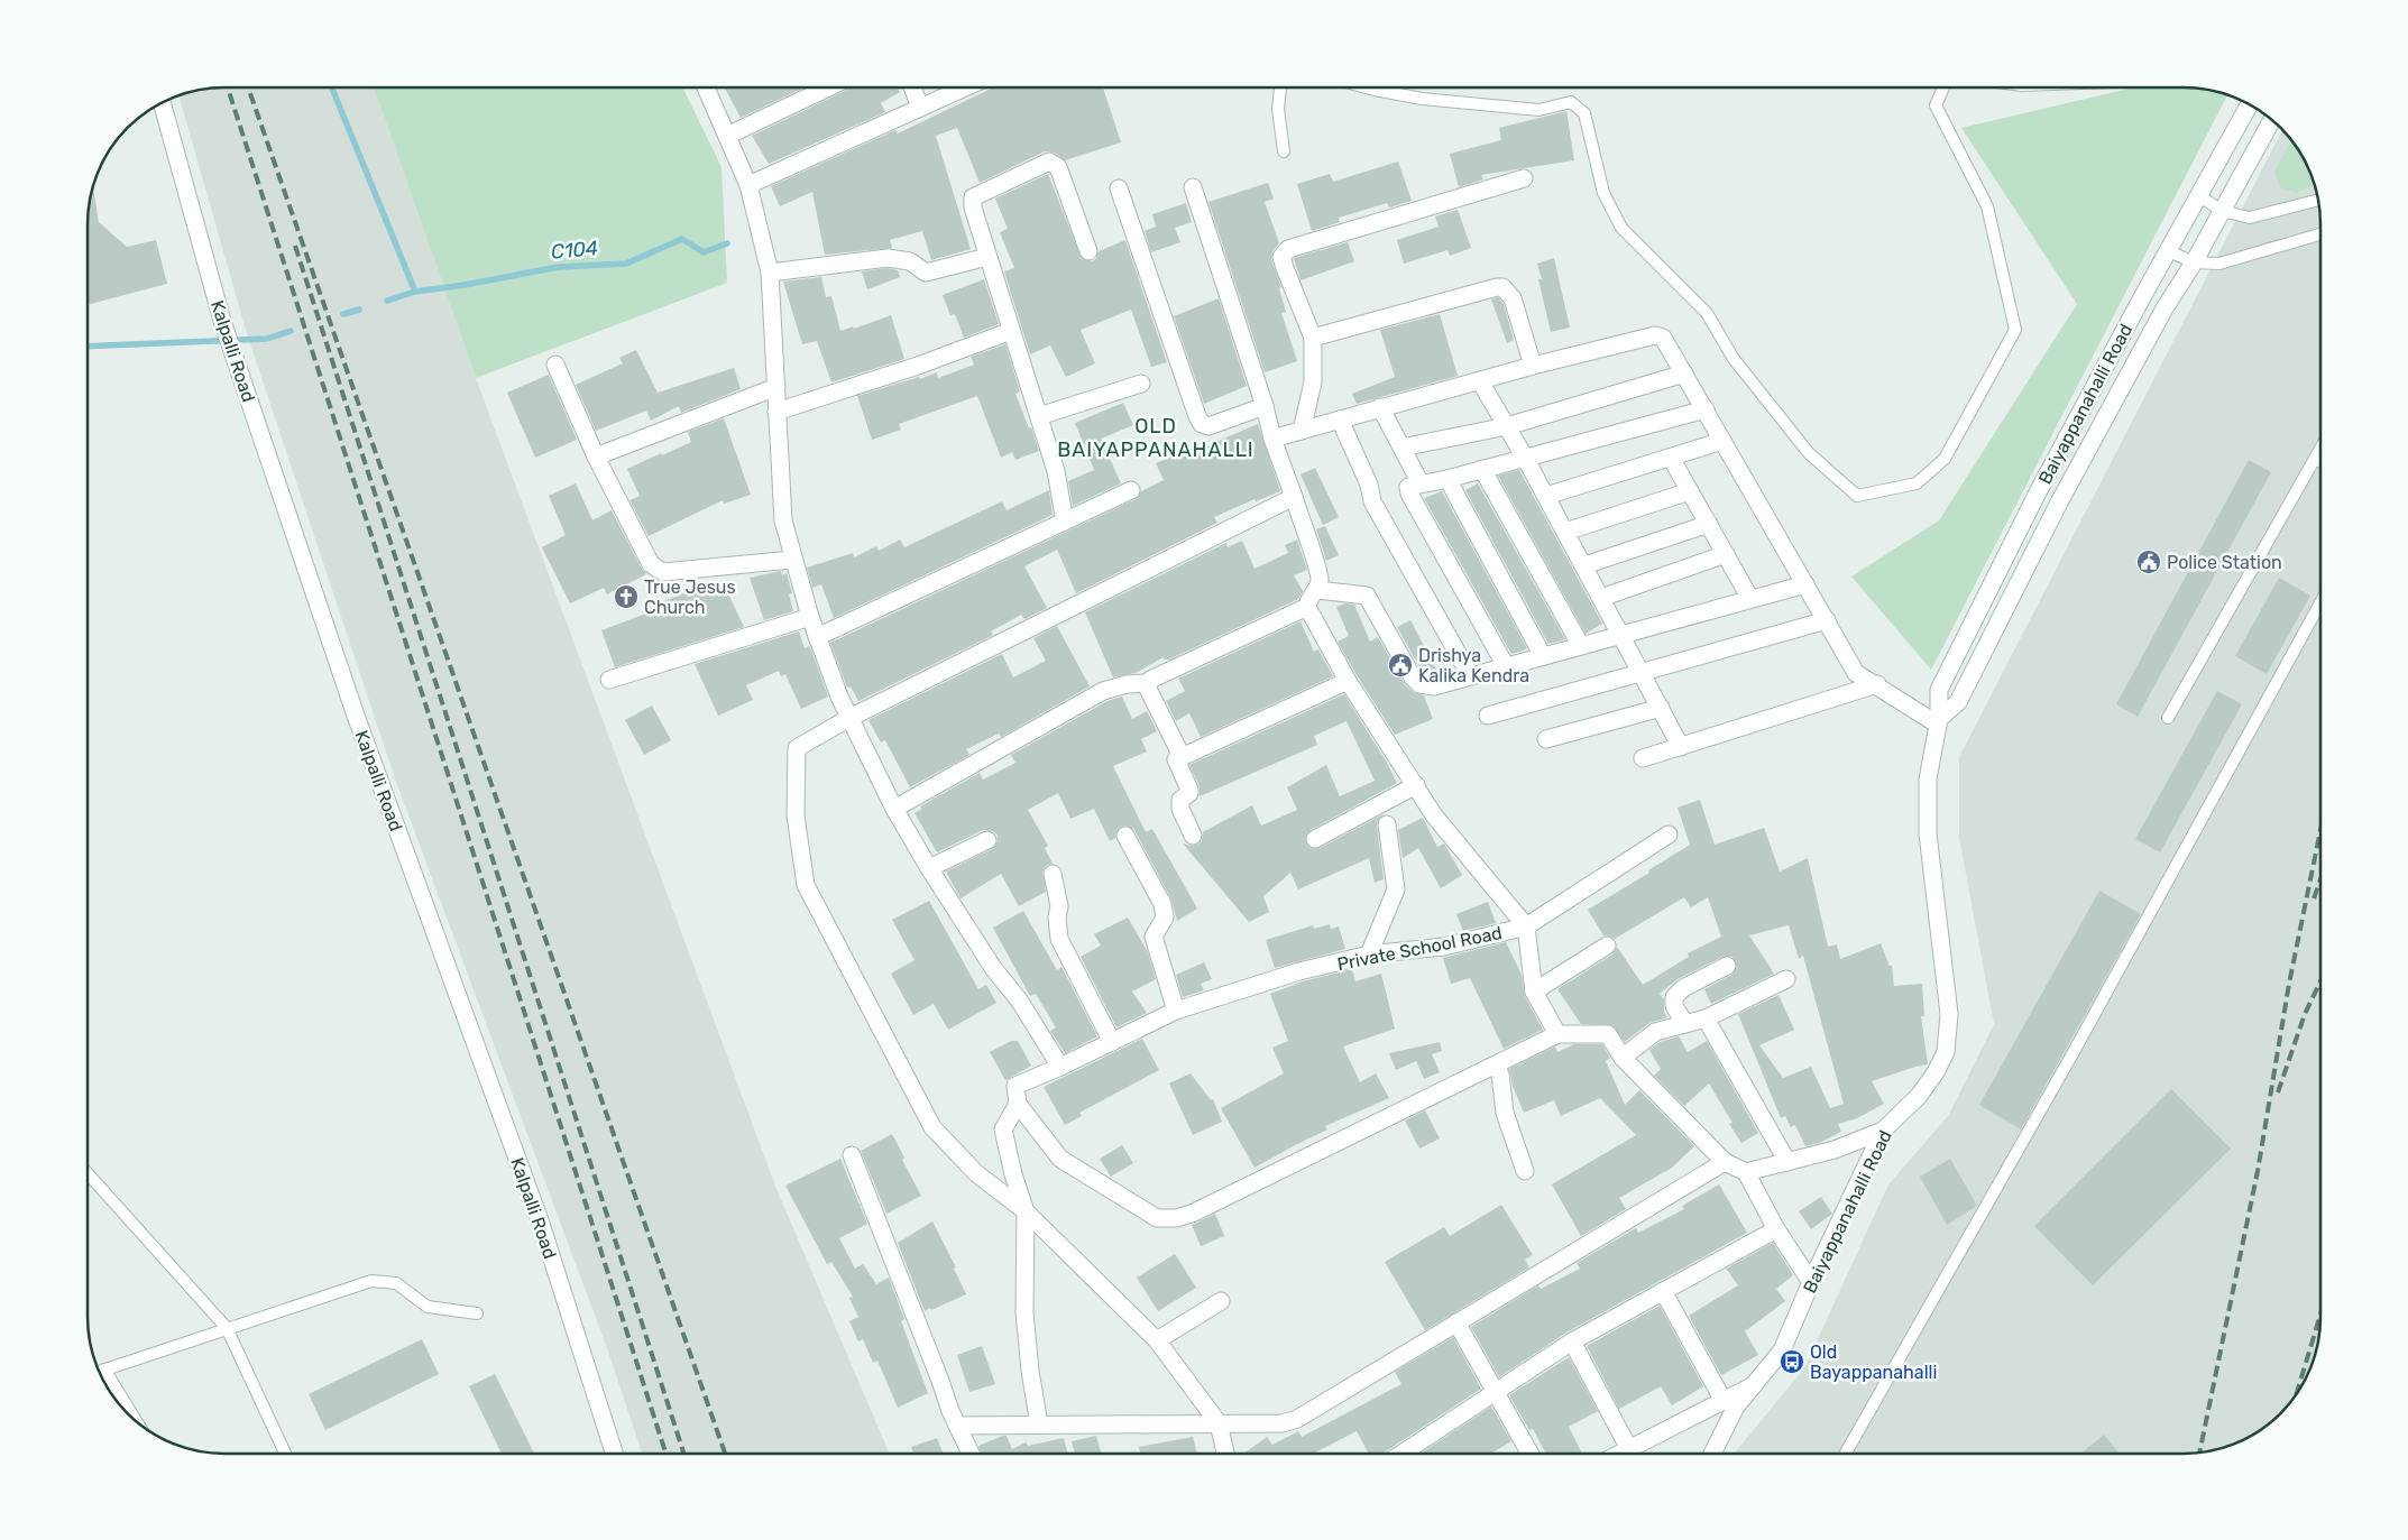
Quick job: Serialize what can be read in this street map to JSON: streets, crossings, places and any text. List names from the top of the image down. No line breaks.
{"streets":{"street":["Kalpalli Road","Baiyappanahalli Road","Private School Road"]},"districts":["OLD BAIYAPPANAHALLI"],"water":["C104"],"places":{"public building":["Police Station","Drishya Kalika Kendra"],"church":["True Jesus Church"],"bus stop":["Old Bayappanahalli"]}}
